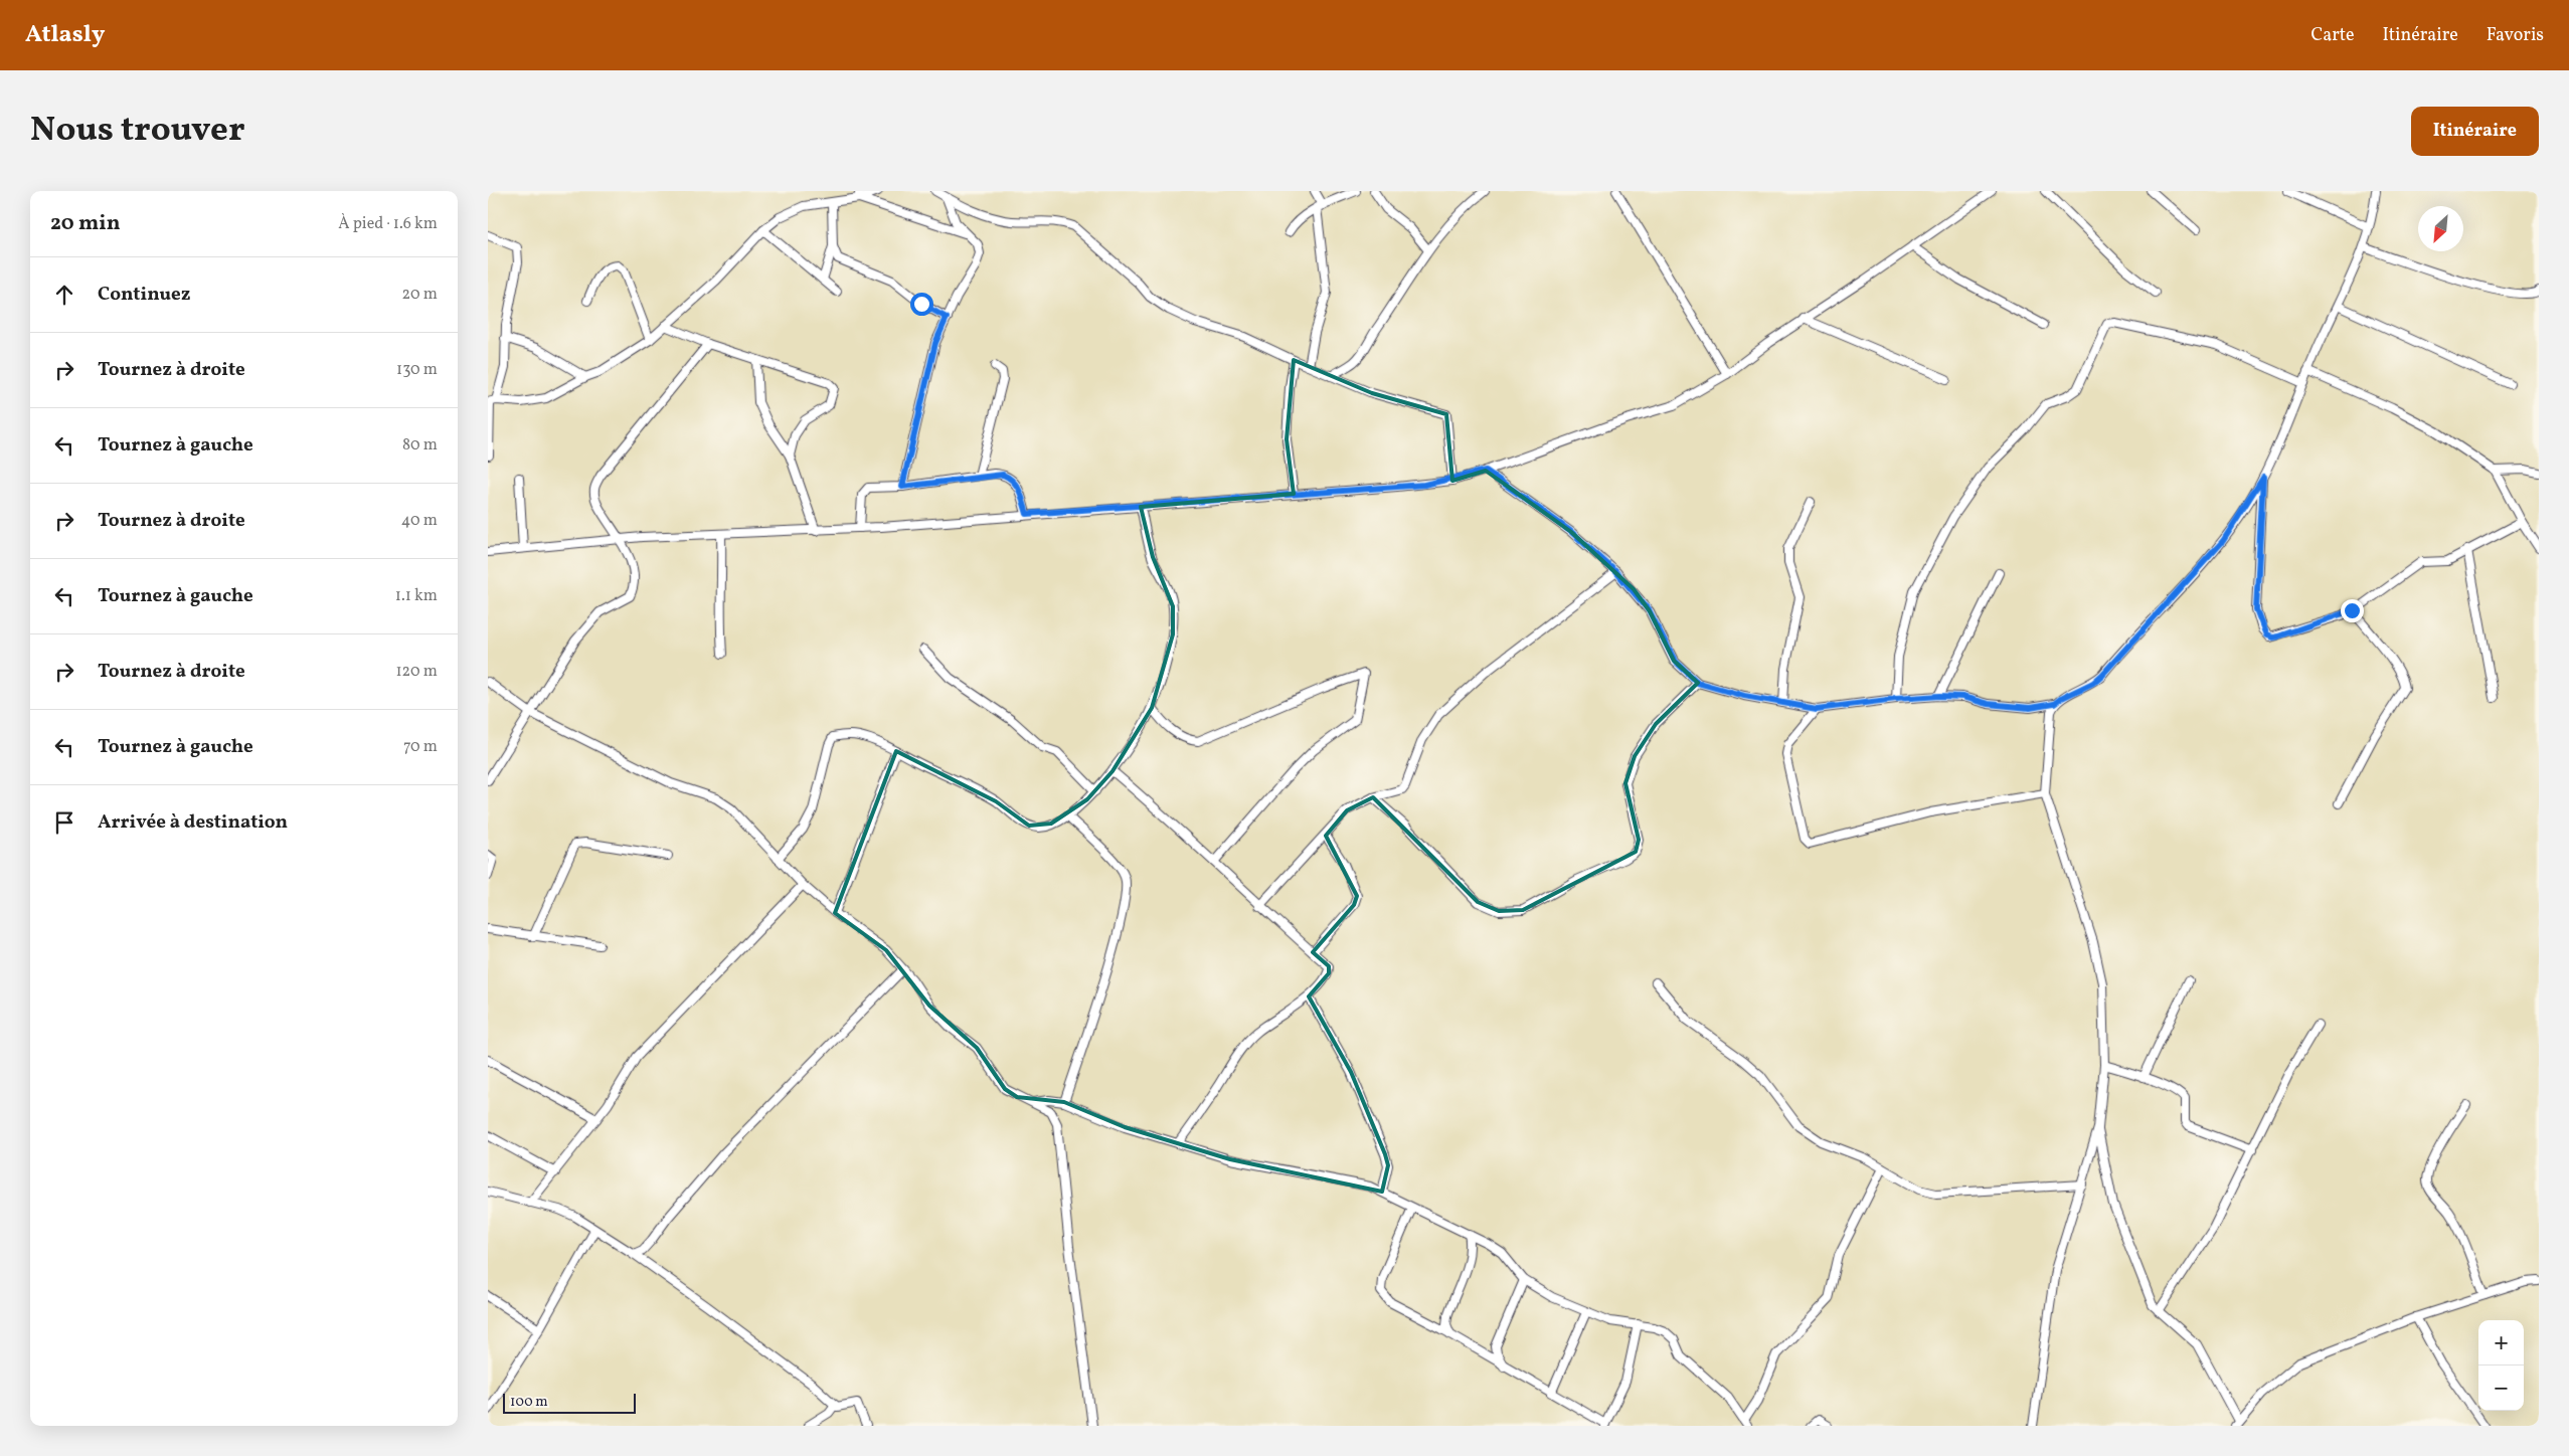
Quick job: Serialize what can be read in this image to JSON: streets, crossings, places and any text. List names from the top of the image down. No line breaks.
{"scale_bar":"100 m","north":"bottom left","page":{"header":"Atlasly","nav":["Carte","Itinéraire","Favoris"],"title":"Nous trouver","buttons":"Itinéraire","heading":["20 min","À pied · 1.6 km"],"list":[["Continuez","20 m"],["Tournez à droite","130 m"],["Tournez à gauche","80 m"],["Tournez à droite","40 m"],["Tournez à gauche","1.1 km"],["Tournez à droite","120 m"],["Tournez à gauche","70 m"],"Arrivée à destination"],"map_buttons":["+","−"],"scale":"100 m"}}
